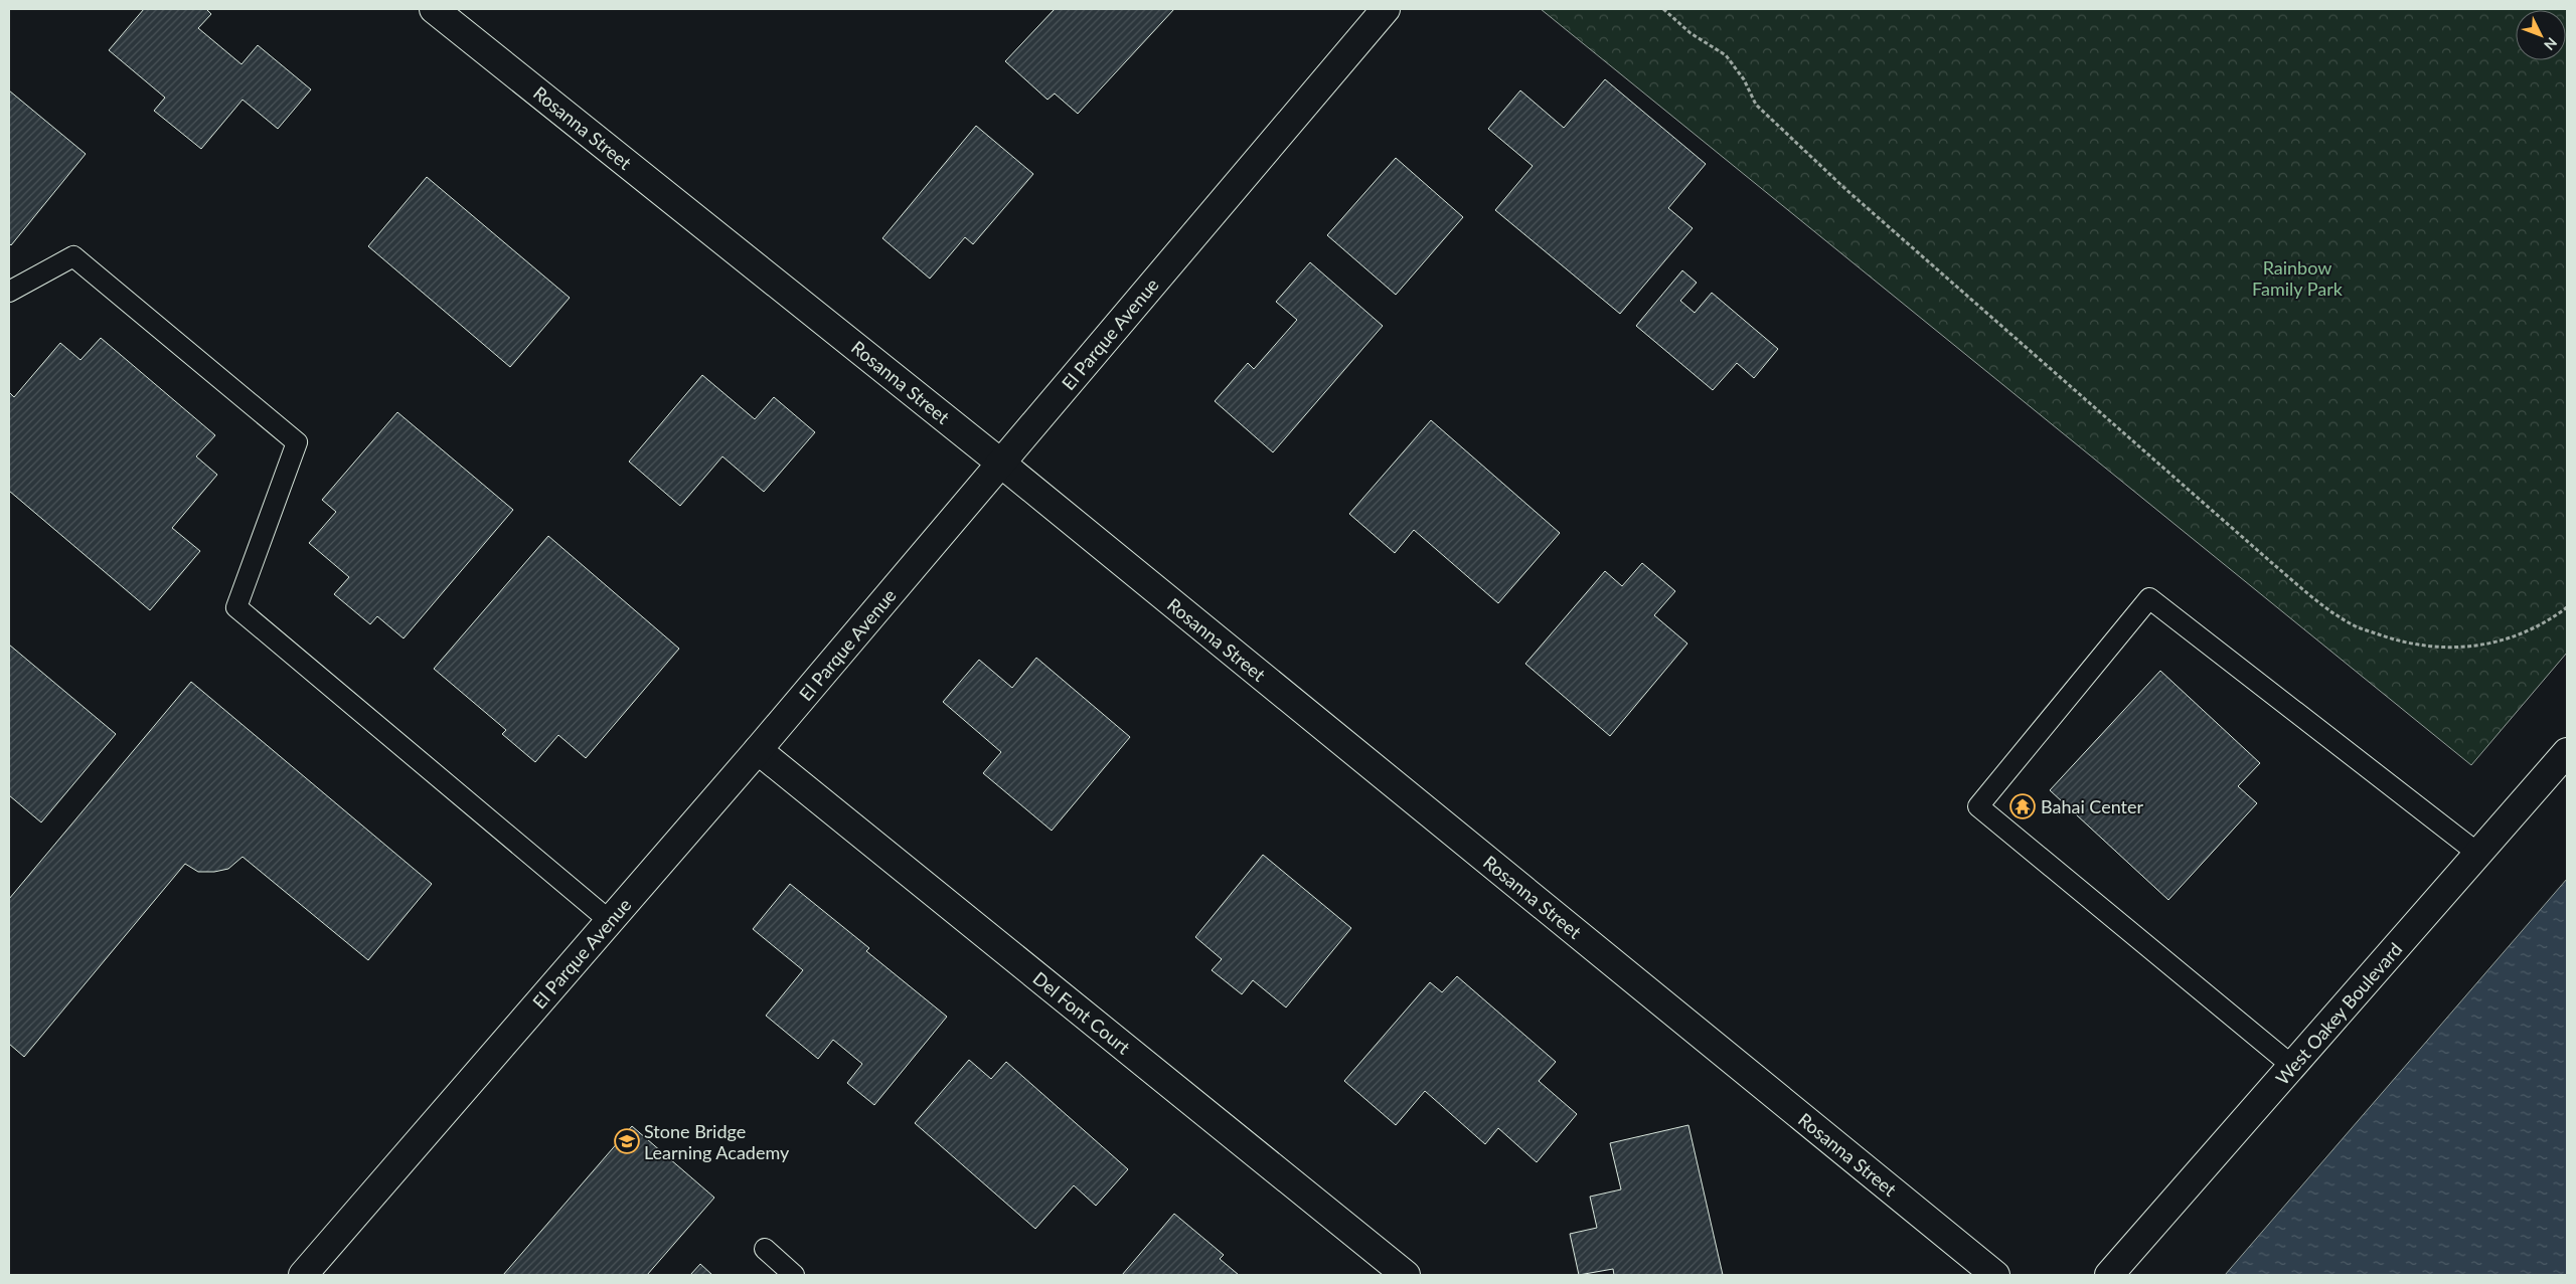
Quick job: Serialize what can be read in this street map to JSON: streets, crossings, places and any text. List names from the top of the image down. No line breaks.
{"streets":{"street":["Rosanna Street","El Parque Avenue","Del Font Court","West Oakey Boulevard"]},"crossings":[["Rosanna Street","El Parque Avenue"],["El Parque Avenue","Del Font Court"]],"parks":["Rainbow Family Park"],"places":{"temple":["Bahai Center"],"school or university":["Stone Bridge Learning Academy"]},"north":"bottom right"}
